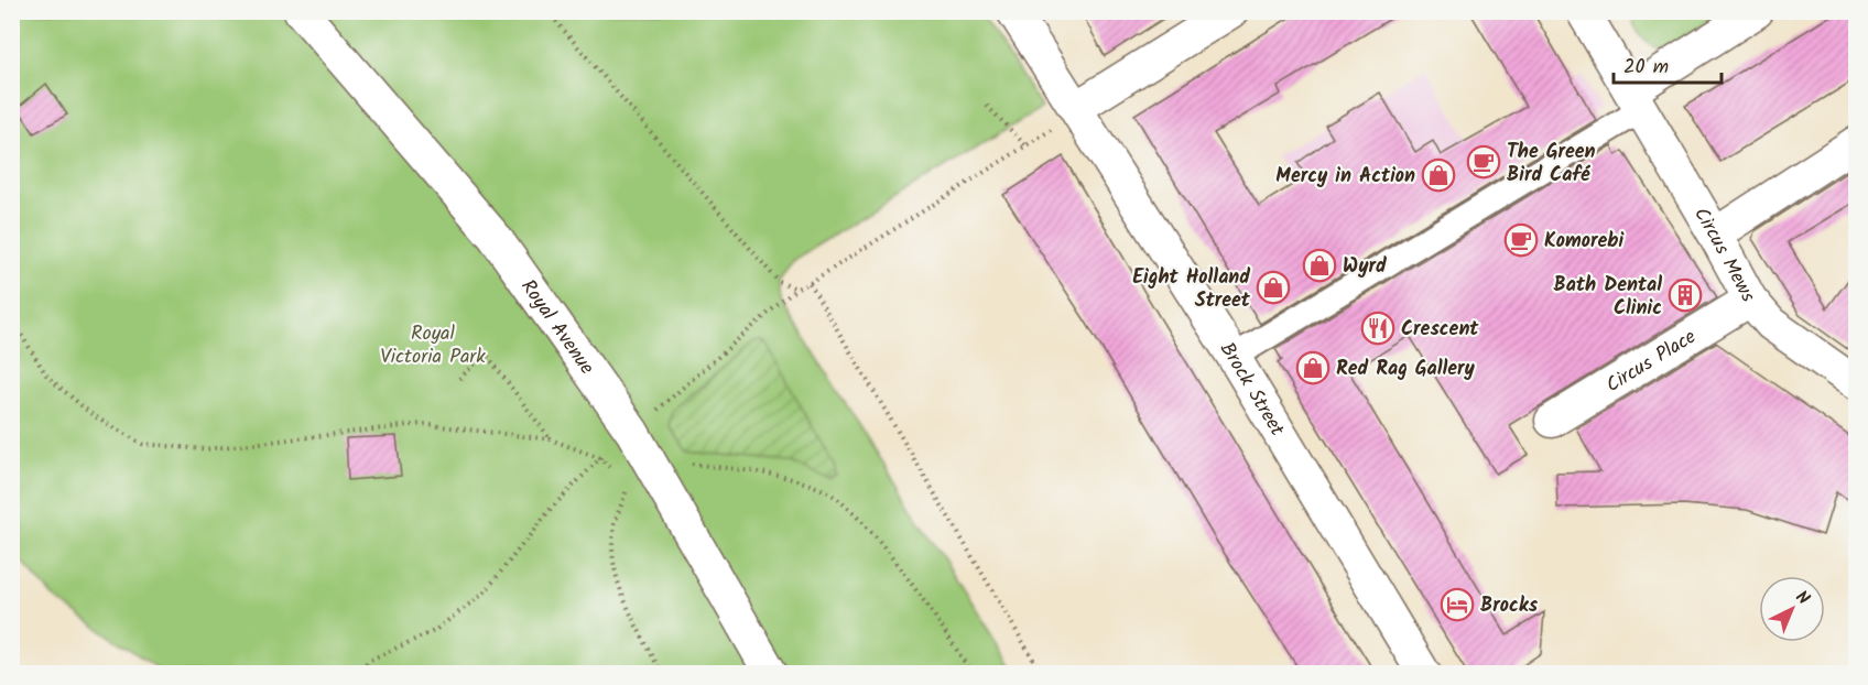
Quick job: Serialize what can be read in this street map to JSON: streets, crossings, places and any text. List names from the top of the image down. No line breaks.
{"streets":{"street":["Circus Mews","Royal Avenue","Circus Place","Brock Street"]},"crossings":[["Circus Mews","Circus Place"]],"parks":["Royal Victoria Park"],"places":{"cafe":["The Green Bird Café","Komorebi"],"shop":["Mercy in Action","Wyrd","Eight Holland Street","Red Rag Gallery"],"building":["Bath Dental Clinic"],"restaurant":["Crescent"],"hotel":["Brocks"]},"scale_bar":"20 m","north":"top right"}
